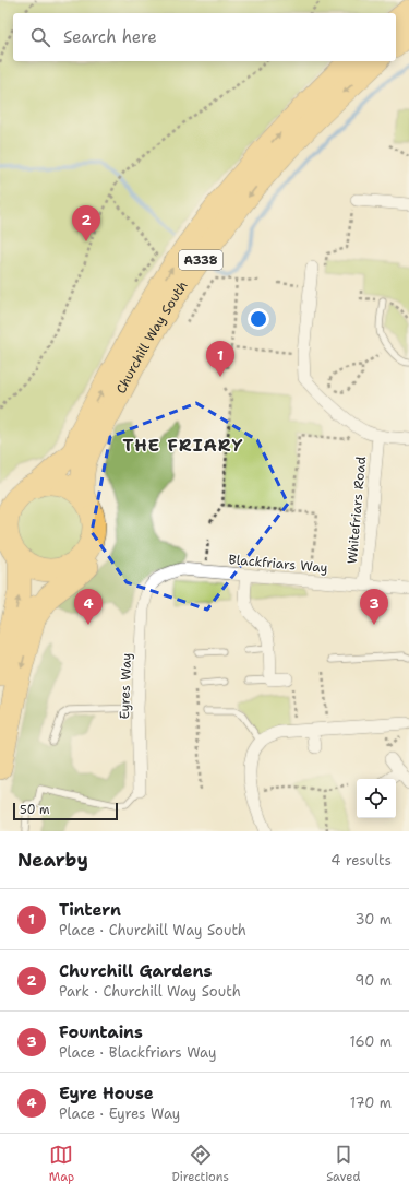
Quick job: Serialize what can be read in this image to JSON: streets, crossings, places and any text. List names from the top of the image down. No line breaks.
{"streets":{"highway":["A338","Churchill Way South"],"street":["Whitefriars Road","Blackfriars Way","Eyres Way"]},"crossings":[["A338","Churchill Way South"],["Whitefriars Road","Blackfriars Way"],["Blackfriars Way","Eyres Way"]],"districts":["THE FRIARY"],"scale_bar":"50 m","page":{"search":"Search here","pins":["2","1","3","4"],"scale":"50 m","heading":["Nearby","4 results"],"list":[{"mark":"1","name":"Tintern","note":"Place · Churchill Way South","value":"30 m"},{"mark":"2","name":"Churchill Gardens","note":"Park · Churchill Way South","value":"90 m"},{"mark":"3","name":"Fountains","note":"Place · Blackfriars Way","value":"160 m"},{"mark":"4","name":"Eyre House","note":"Place · Eyres Way","value":"170 m"}],"nav":["Map","Directions","Saved"]}}
